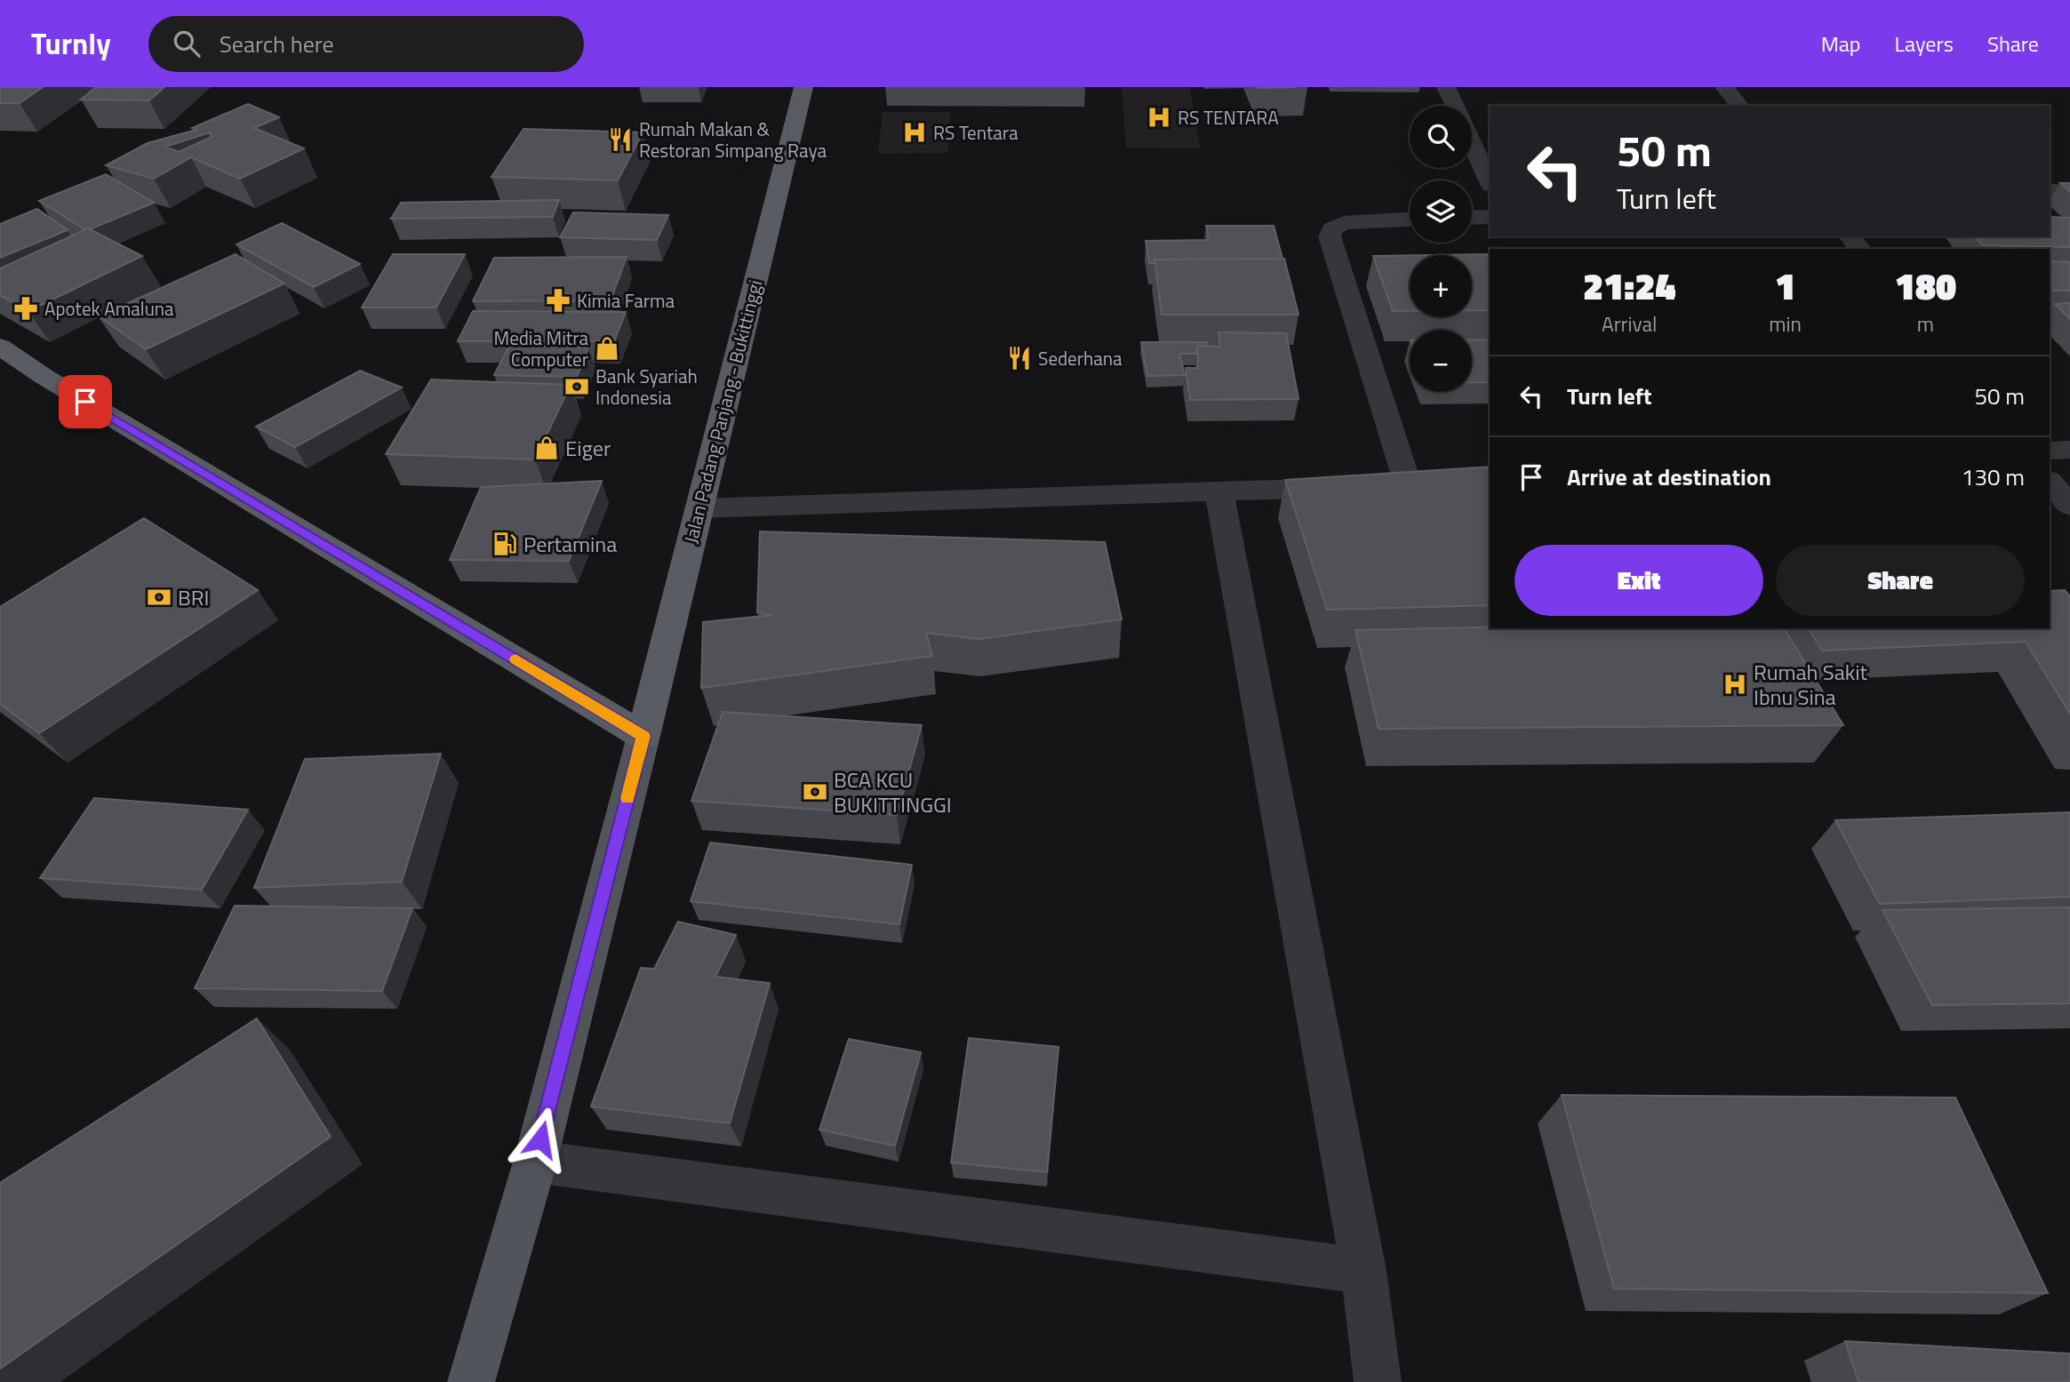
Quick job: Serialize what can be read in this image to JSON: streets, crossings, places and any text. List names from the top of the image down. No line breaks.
{"streets":{"highway":["Jalan Padang Panjang - Bukittinggi"]},"places":{"hospital":["RS TENTARA","RS Tentara","Rumah Sakit Ibnu Sina"],"restaurant":["Rumah Makan & Restoran Simpang Raya","Sederhana"],"pharmacy":["Kimia Farma","Apotek Amaluna"],"shop":["Media Mitra Computer","Eiger"],"bank":["Bank Syariah Indonesia","BRI","BCA KCU BUKITTINGGI"],"fuel station":["Pertamina"]},"page":{"header":"Turnly","search":"Search here","nav":["Map","Layers","Share"],"map_buttons":["+","−"],"turn":["50 m","Turn left"],"eta":["21:24","Arrival","1","min","180","m"],"list":[{"name":"Turn left","value":"50 m"},{"name":"Arrive at destination","value":"130 m"}],"buttons":["Exit","Share"]}}
